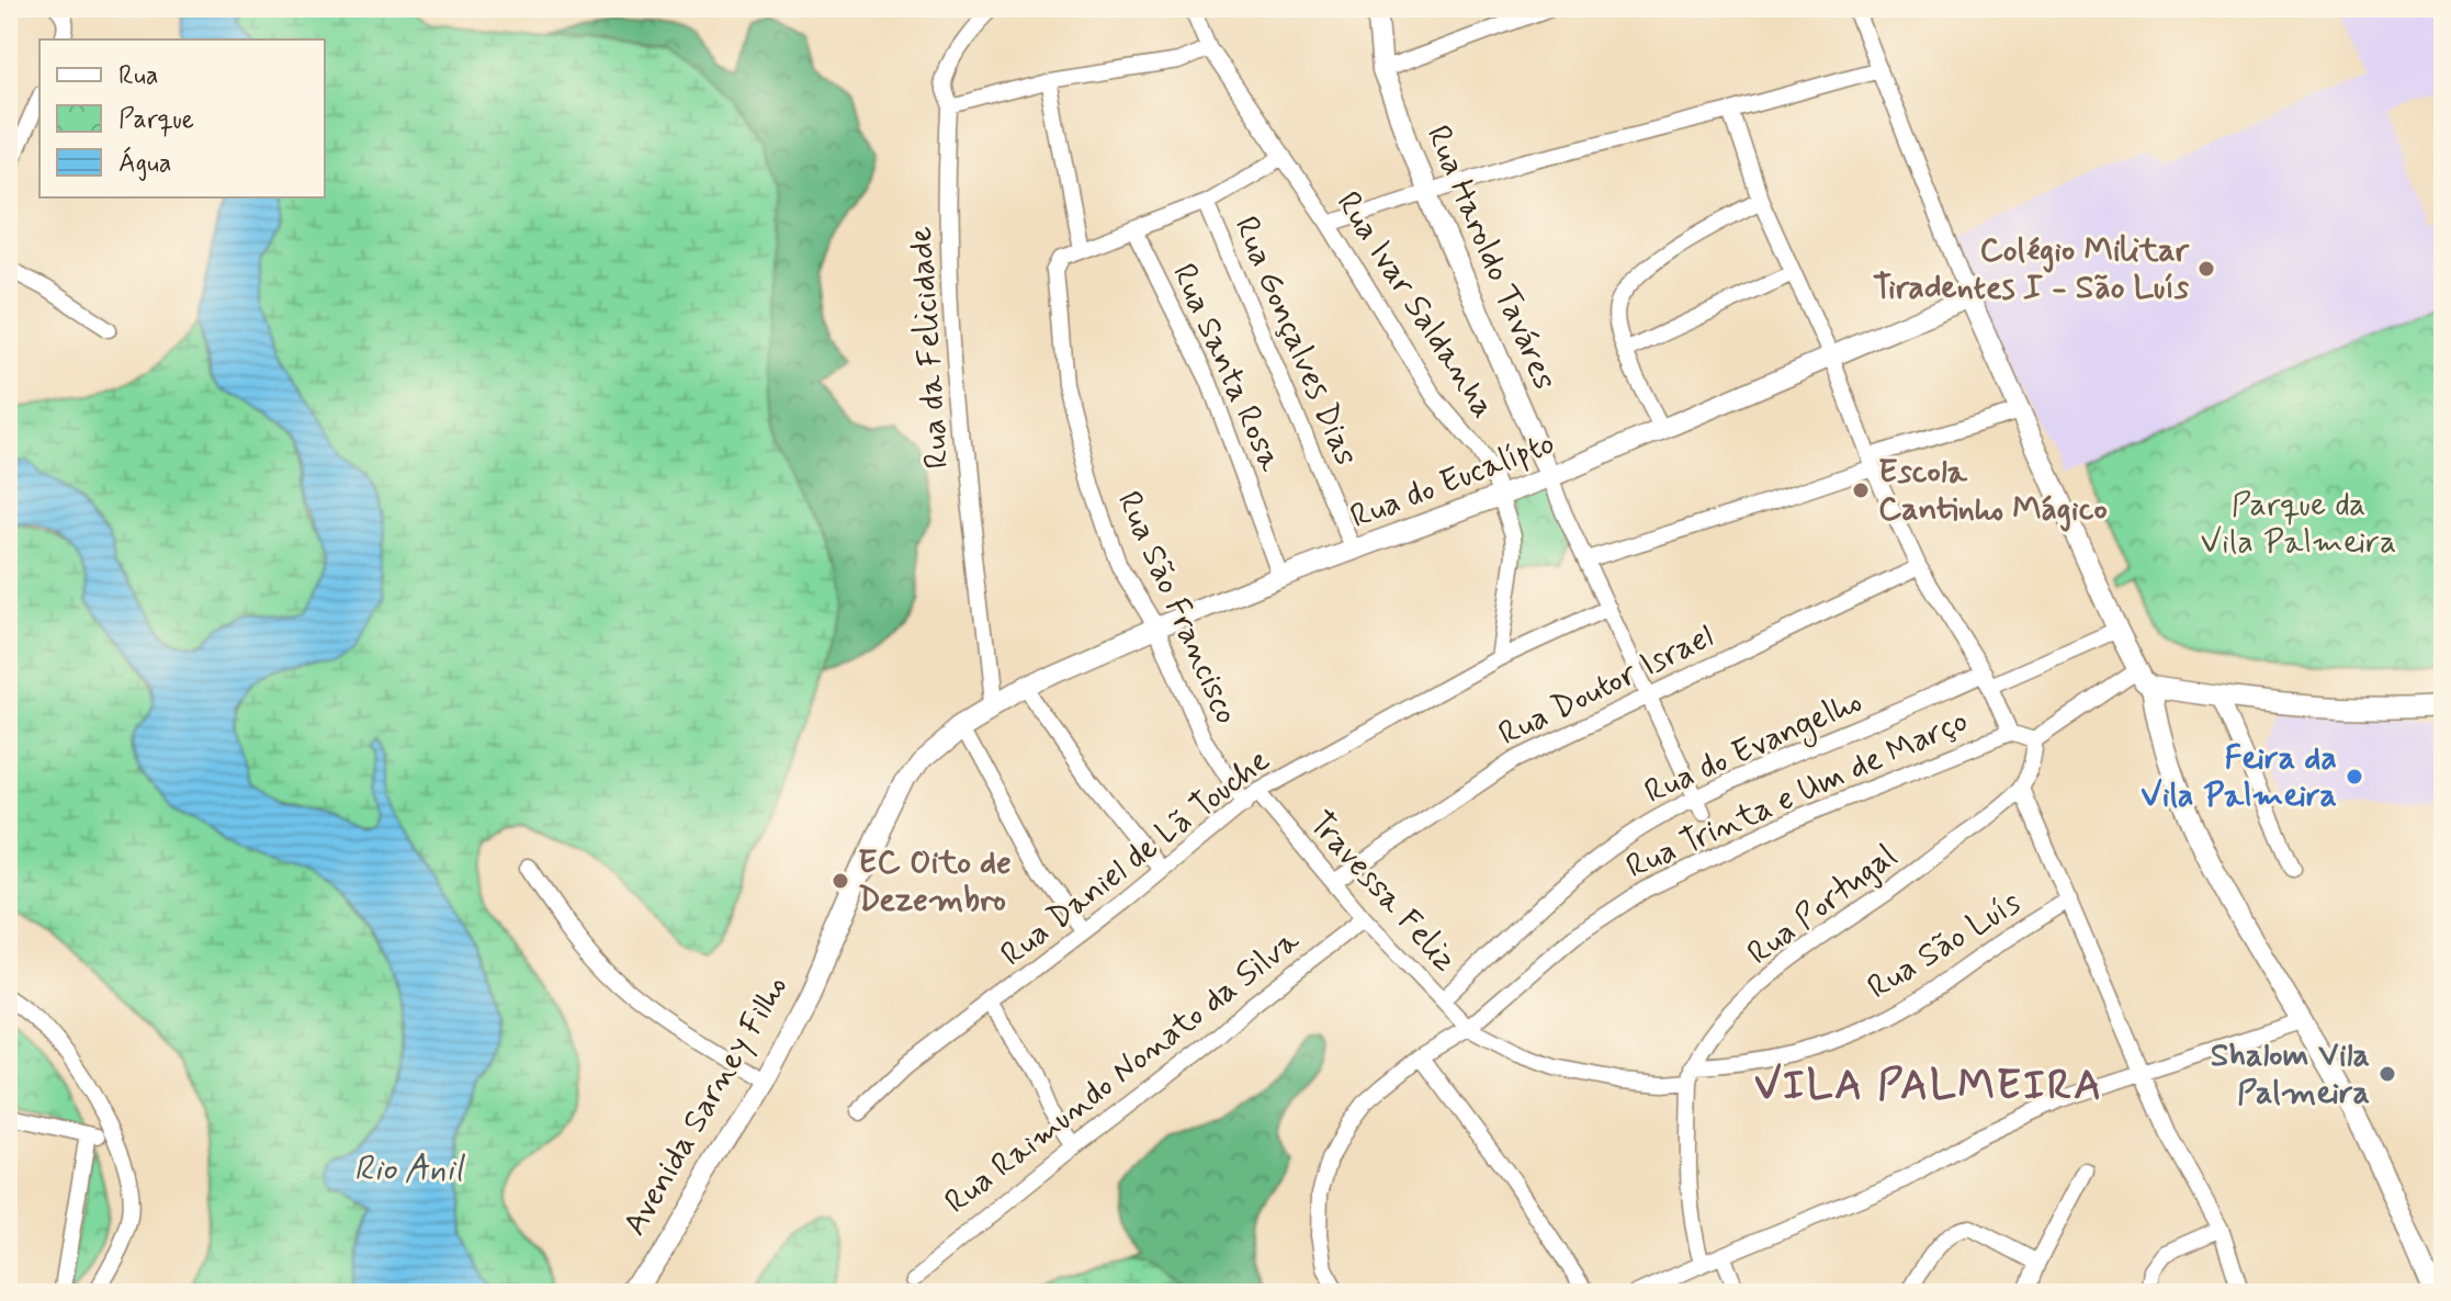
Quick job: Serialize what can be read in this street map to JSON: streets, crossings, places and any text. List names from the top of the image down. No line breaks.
{"streets":{"street":["Rua Haroldo Taváres","Rua Ivar Saldanha","Rua Gonçalves Dias","Rua da Felicidade","Rua Santa Rosa","Rua do Eucalípto","Rua São Francisco","Rua Doutor Israel","Rua do Evangelho","Rua Trinta e Um de Março","Rua Daniel de Lã Touche","Travessa Feliz","Rua Portugal","Rua São Luís","Rua Raimundo Nonato da Silva","Avenida Sarney Filho"]},"crossings":[["Rua Haroldo Taváres","Rua do Eucalípto"],["Rua Haroldo Taváres","Rua Doutor Israel"],["Rua Haroldo Taváres","Rua do Evangelho"],["Rua Haroldo Taváres","Rua Daniel de Lã Touche"],["Rua Ivar Saldanha","Rua do Eucalípto"],["Rua Ivar Saldanha","Rua Daniel de Lã Touche"],["Rua Gonçalves Dias","Rua do Eucalípto"],["Rua da Felicidade","Rua do Eucalípto"],["Rua Santa Rosa","Rua do Eucalípto"],["Rua do Eucalípto","Rua São Francisco"],["Rua do Eucalípto","Avenida Sarney Filho"],["Rua São Francisco","Rua Daniel de Lã Touche"],["Rua São Francisco","Travessa Feliz"],["Rua Doutor Israel","Travessa Feliz"],["Rua do Evangelho","Travessa Feliz"],["Rua Trinta e Um de Março","Travessa Feliz"],["Rua Trinta e Um de Março","Rua São Luís"],["Rua Daniel de Lã Touche","Travessa Feliz"],["Travessa Feliz","Rua São Luís"],["Travessa Feliz","Rua Raimundo Nonato da Silva"],["Rua Portugal","Rua São Luís"]],"districts":["VILA PALMEIRA"],"water":["Rio Anil"],"parks":["Parque da Vila Palmeira"],"places":["Colégio Militar Tiradentes I - São Luís","Escola Cantinho Mágico","Feira da Vila Palmeira","EC Oito de Dezembro","Shalom Vila Palmeira"],"legend":["Rua","Parque","Água"]}
